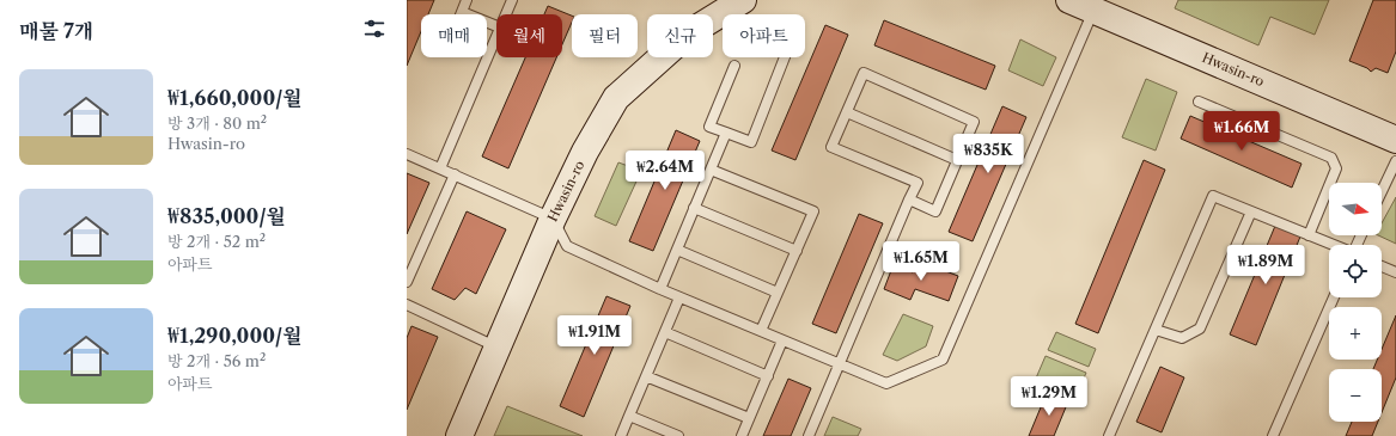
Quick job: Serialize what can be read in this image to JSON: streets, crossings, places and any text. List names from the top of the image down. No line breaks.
{"streets":{"main road":["Hwasin-ro"]},"north":"right","page":{"heading":"매물 7개","chip":["매매","월세","필터","신규","아파트"],"list":[{"name":"₩1,660,000/월","note":"방 3개 · 80 m² · Hwasin-ro"},{"name":"₩835,000/월","note":"방 2개 · 52 m² · 아파트"},{"name":"₩1,290,000/월","note":"방 2개 · 56 m² · 아파트"}],"price":["₩1.66M","₩835K","₩2.64M","₩1.65M","₩1.89M","₩1.91M","₩1.29M"],"map_buttons":["+","−"]}}
